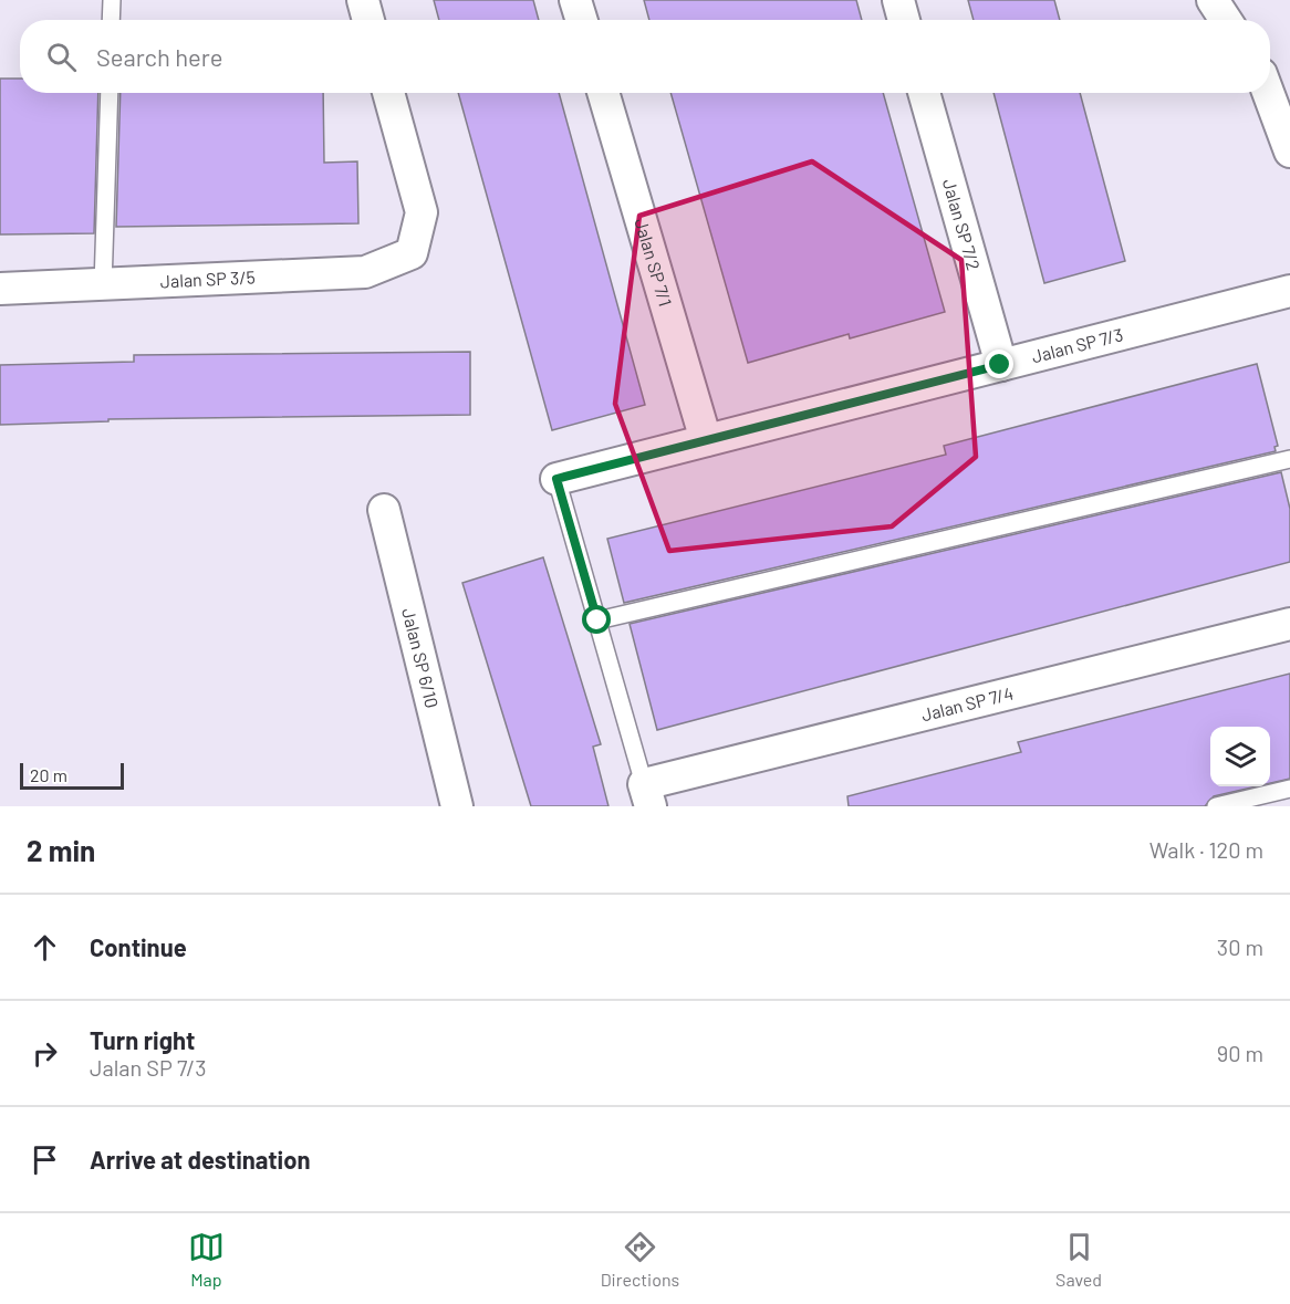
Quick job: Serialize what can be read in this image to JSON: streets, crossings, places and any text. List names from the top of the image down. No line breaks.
{"streets":{"street":["Jalan SP 7/2","Jalan SP 7/1","Jalan SP 3/5","Jalan SP 7/3","Jalan SP 6/10","Jalan SP 7/4"]},"crossings":[["Jalan SP 7/2","Jalan SP 7/3"],["Jalan SP 7/1","Jalan SP 7/3"]],"scale_bar":"20 m","page":{"search":"Search here","scale":"20 m","heading":["2 min","Walk · 120 m"],"list":[["Continue","30 m"],["Turn right","Jalan SP 7/3","90 m"],"Arrive at destination"],"nav":["Map","Directions","Saved"]}}
